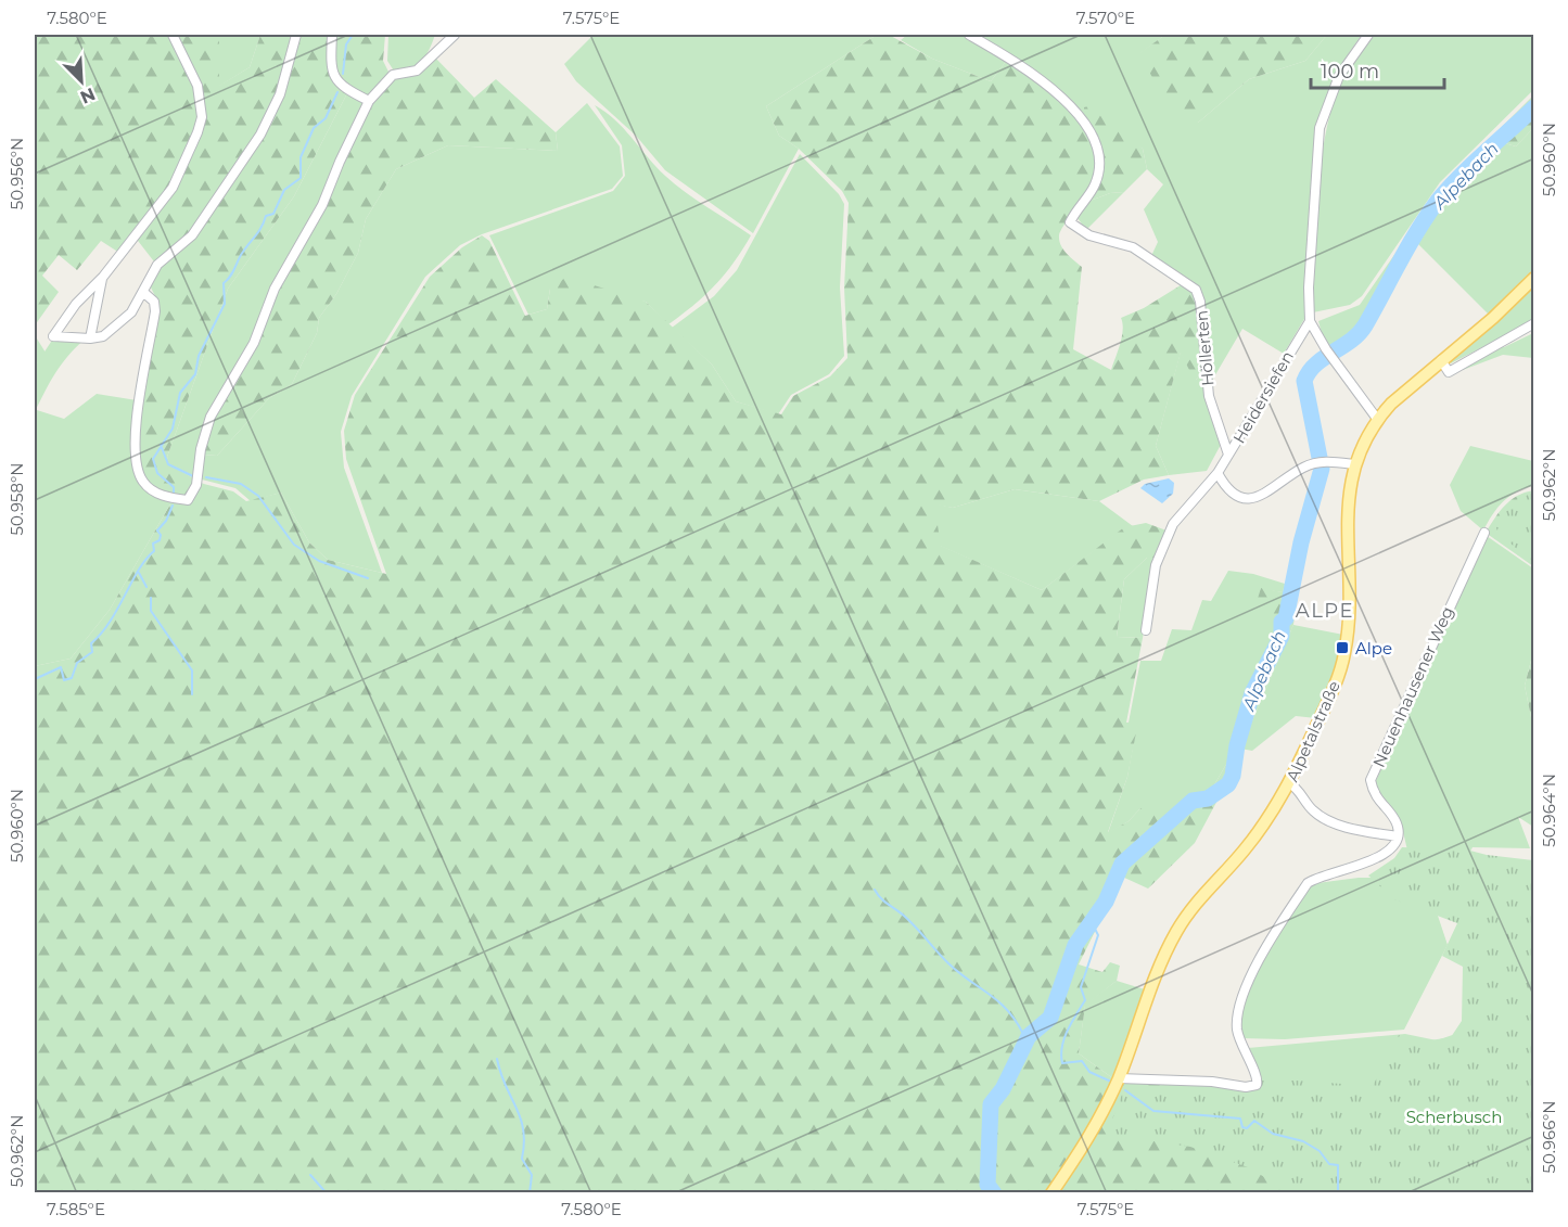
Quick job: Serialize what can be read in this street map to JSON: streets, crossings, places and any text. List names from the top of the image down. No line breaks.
{"streets":{"main road":["Alpetalstraße"],"street":["Höllerten","Heidersiefen","Neuenhausener Weg"]},"crossings":[["Höllerten","Heidersiefen"]],"districts":["ALPE"],"water":["Alpebach"],"parks":["Scherbusch"],"places":{"transit":["Alpe"]},"scale_bar":"100 m","north":"bottom right","coordinates":["7.580°E","7.575°E","7.570°E","50.960°N","50.956°N","50.962°N","50.958°N","50.964°N","50.966°N","7.585°E"]}
